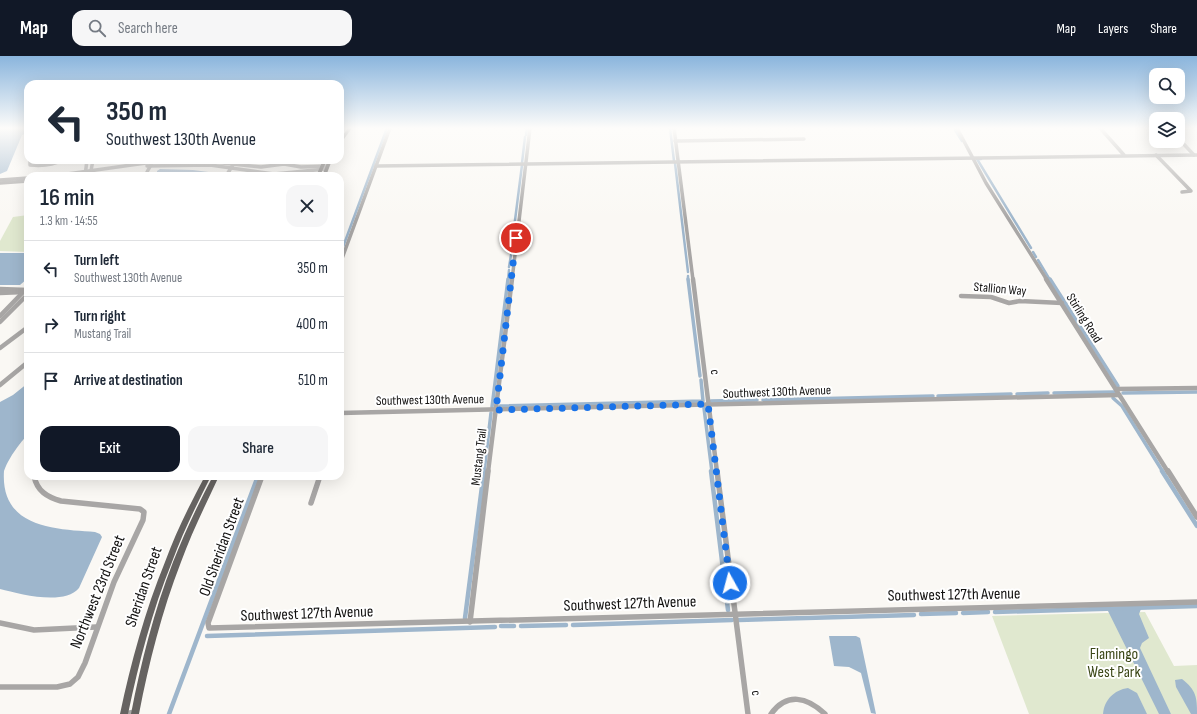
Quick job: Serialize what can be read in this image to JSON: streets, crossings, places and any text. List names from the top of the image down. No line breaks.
{"streets":{"main road":["Sheridan Street"],"street":["Stallion Way","Stirling Road","c","Southwest 130th Avenue","Mustang Trail","Old Sheridan Street","Northwest 23rd Street","Southwest 127th Avenue"]},"crossings":[["Stallion Way","Stirling Road"],["Stirling Road","Southwest 130th Avenue"],["c","Southwest 130th Avenue"],["c","Southwest 127th Avenue"],["Southwest 130th Avenue","Mustang Trail"],["Mustang Trail","Southwest 127th Avenue"],["Old Sheridan Street","Southwest 127th Avenue"]],"parks":["Flamingo West Park"],"page":{"header":"Map","search":"Search here","nav":["Map","Layers","Share"],"turn":["350 m","Southwest 130th Avenue"],"heading":["16 min","1.3 km · 14:55"],"list":[{"name":"Turn left","note":"Southwest 130th Avenue","value":"350 m"},{"name":"Turn right","note":"Mustang Trail","value":"400 m"},{"name":"Arrive at destination","value":"510 m"}],"buttons":["Exit","Share"]}}
